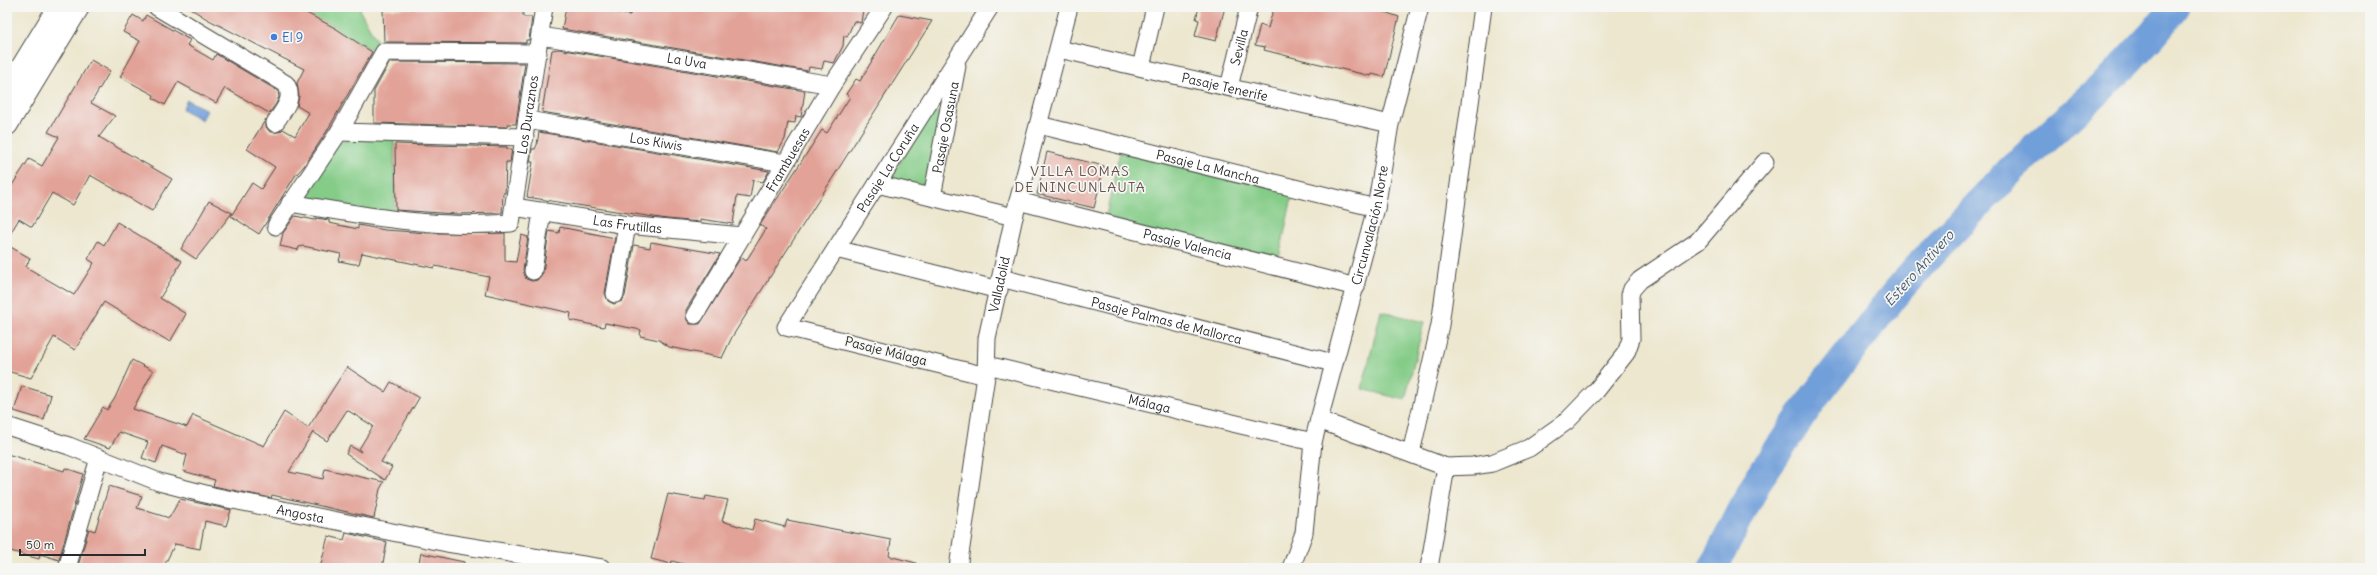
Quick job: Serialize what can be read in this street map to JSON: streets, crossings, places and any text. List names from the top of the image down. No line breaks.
{"streets":{"street":["Sevilla","La Uva","Pasaje Tenerife","Los Duraznos","Pasaje Osasuna","Los Kiwis","Frambuesas","Pasaje La Coruña","Pasaje La Mancha","Las Frutillas","Circunvalación Norte","Pasaje Valencia","Valladolid","Pasaje Palmas de Mallorca","Pasaje Málaga","Málaga","Angosta"]},"crossings":[["Sevilla","Pasaje Tenerife"],["La Uva","Los Duraznos"],["La Uva","Frambuesas"],["Pasaje Tenerife","Circunvalación Norte"],["Pasaje Tenerife","Valladolid"],["Los Duraznos","Los Kiwis"],["Los Duraznos","Las Frutillas"],["Pasaje Osasuna","Pasaje La Coruña"],["Pasaje Osasuna","Pasaje Valencia"],["Los Kiwis","Frambuesas"],["Frambuesas","Las Frutillas"],["Pasaje La Coruña","Pasaje Valencia"],["Pasaje La Coruña","Pasaje Palmas de Mallorca"],["Pasaje La Coruña","Pasaje Málaga"],["Pasaje La Mancha","Circunvalación Norte"],["Pasaje La Mancha","Valladolid"],["Circunvalación Norte","Pasaje Valencia"],["Circunvalación Norte","Pasaje Palmas de Mallorca"],["Circunvalación Norte","Málaga"],["Pasaje Valencia","Valladolid"],["Valladolid","Pasaje Palmas de Mallorca"],["Valladolid","Pasaje Málaga"],["Valladolid","Málaga"],["Pasaje Málaga","Málaga"]],"districts":["VILLA LOMAS DE NINCUNLAUTA"],"water":["Estero Antivero"],"places":["El 9"],"scale_bar":"50 m"}
